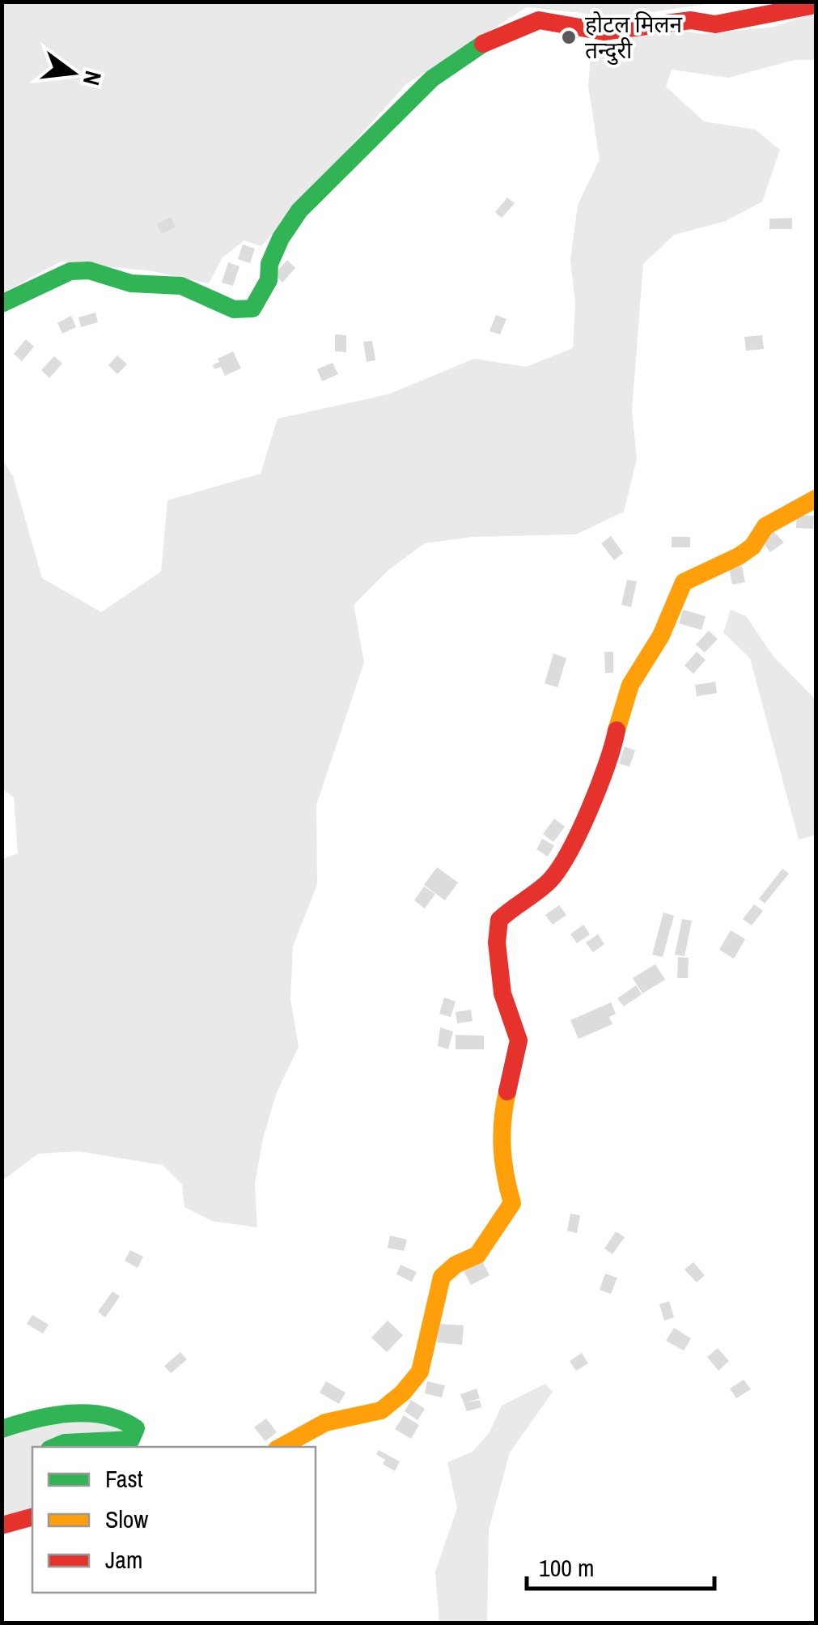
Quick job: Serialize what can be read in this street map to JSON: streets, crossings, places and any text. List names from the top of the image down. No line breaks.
{"places":["होटल मिलन तन्दुरी"],"legend":["Fast","Slow","Jam"],"scale_bar":"100 m","north":"right"}
